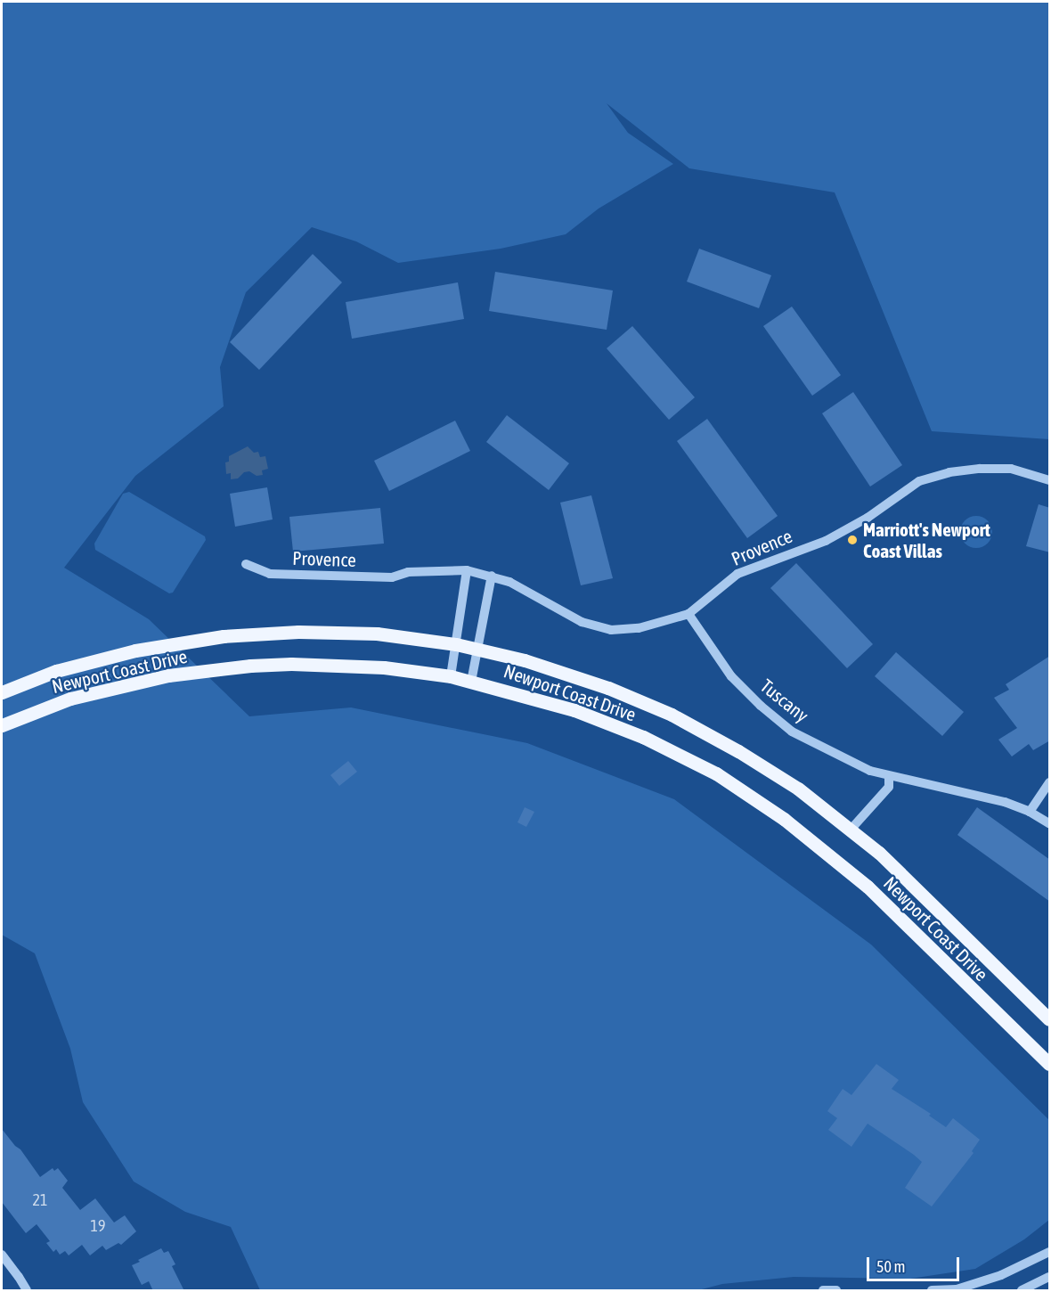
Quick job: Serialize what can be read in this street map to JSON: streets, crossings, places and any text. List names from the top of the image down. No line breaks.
{"streets":{"main road":["Newport Coast Drive"],"street":["Provence","Tuscany"]},"crossings":[["Provence","Tuscany"]],"places":["Marriott's Newport Coast Villas"],"house_numbers":["21","19"],"scale_bar":"50 m"}
